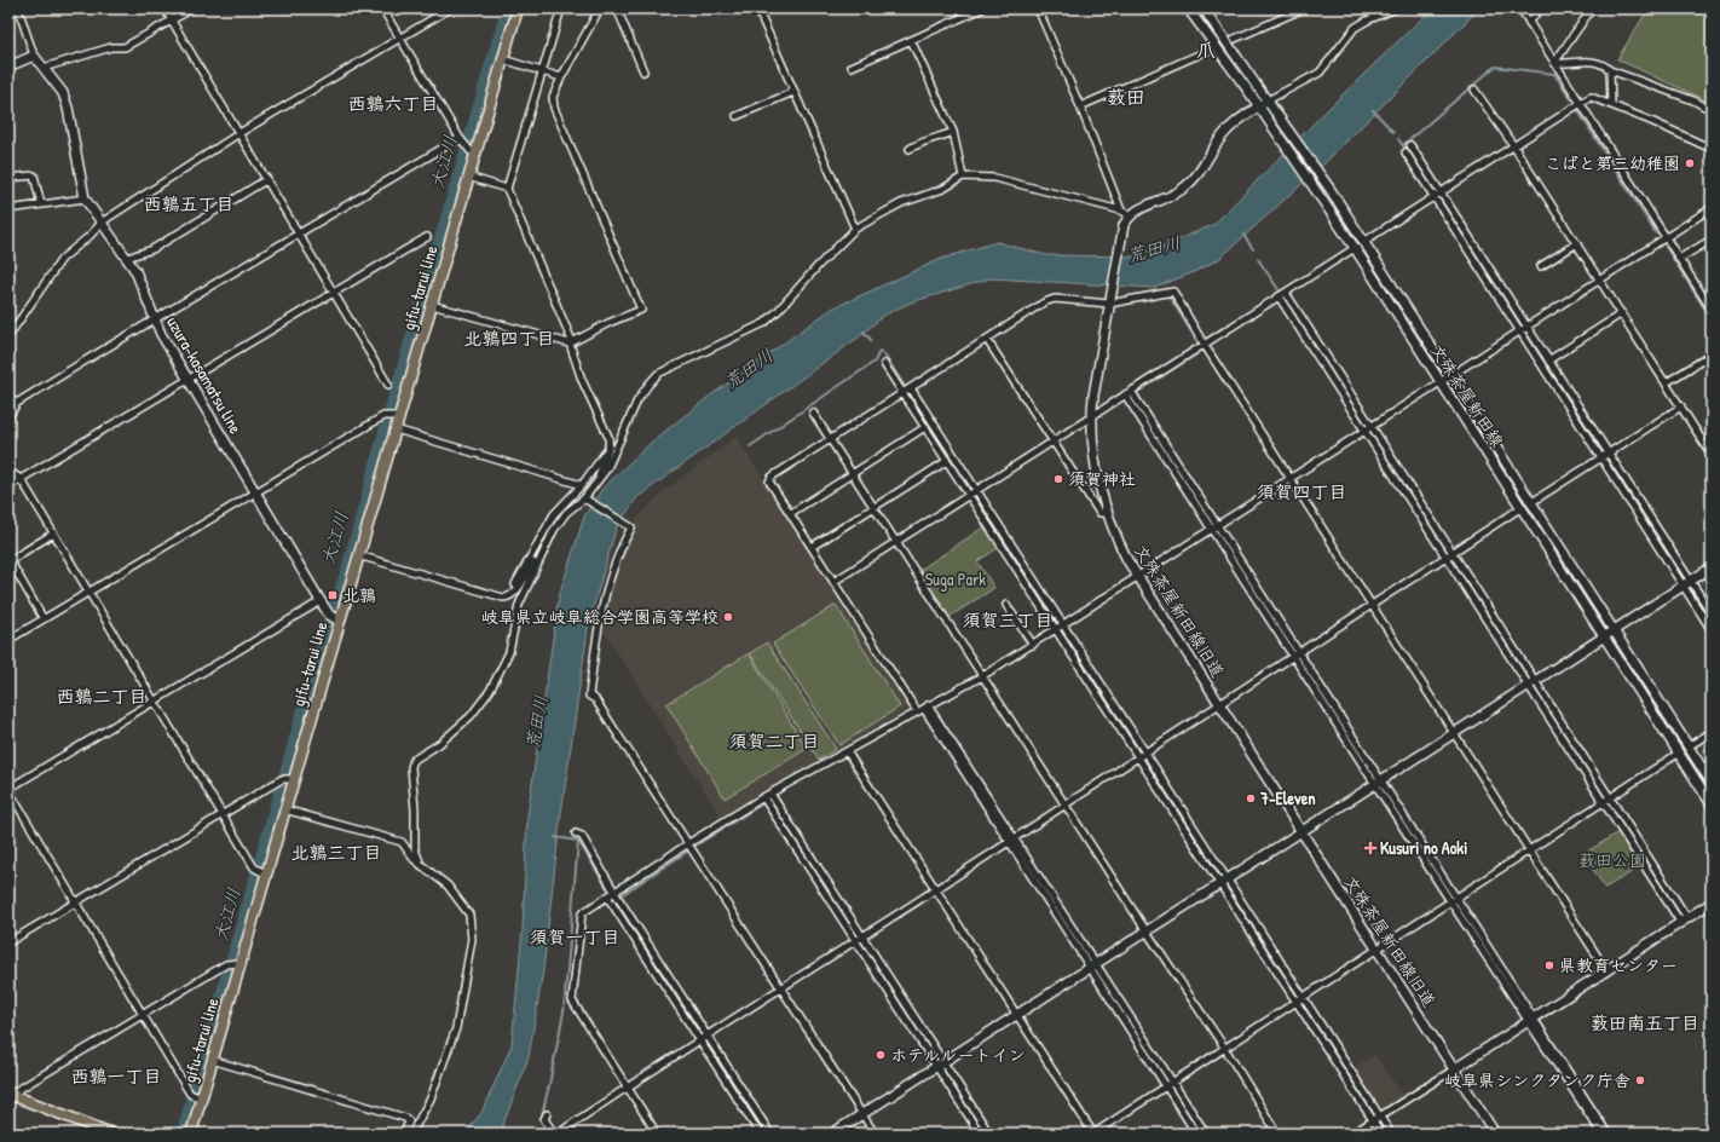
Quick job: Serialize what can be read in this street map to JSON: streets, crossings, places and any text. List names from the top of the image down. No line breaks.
{"streets":{"main road":["gifu-tarui line","uzura-kasamatsu line","文殊茶屋新田線","文殊茶屋新田線旧道"]},"crossings":[["gifu-tarui line","uzura-kasamatsu line"]],"districts":["爪","薮田","西鶉六丁目","西鶉五丁目","北鶉四丁目","須賀四丁目","須賀三丁目","西鶉二丁目","須賀二丁目","北鶉三丁目","須賀一丁目","薮田南五丁目","西鶉一丁目"],"water":["大江川","荒田川"],"parks":["Suga Park","薮田公園"],"places":{"other":["こばと第三幼稚園","須賀神社","岐阜県立岐阜総合学園高等学校","7-Eleven","県教育センター","ホテルルートイン","岐阜県シンクタンク庁舎"],"transit":["北鶉"],"health":["Kusuri no Aoki"]}}
